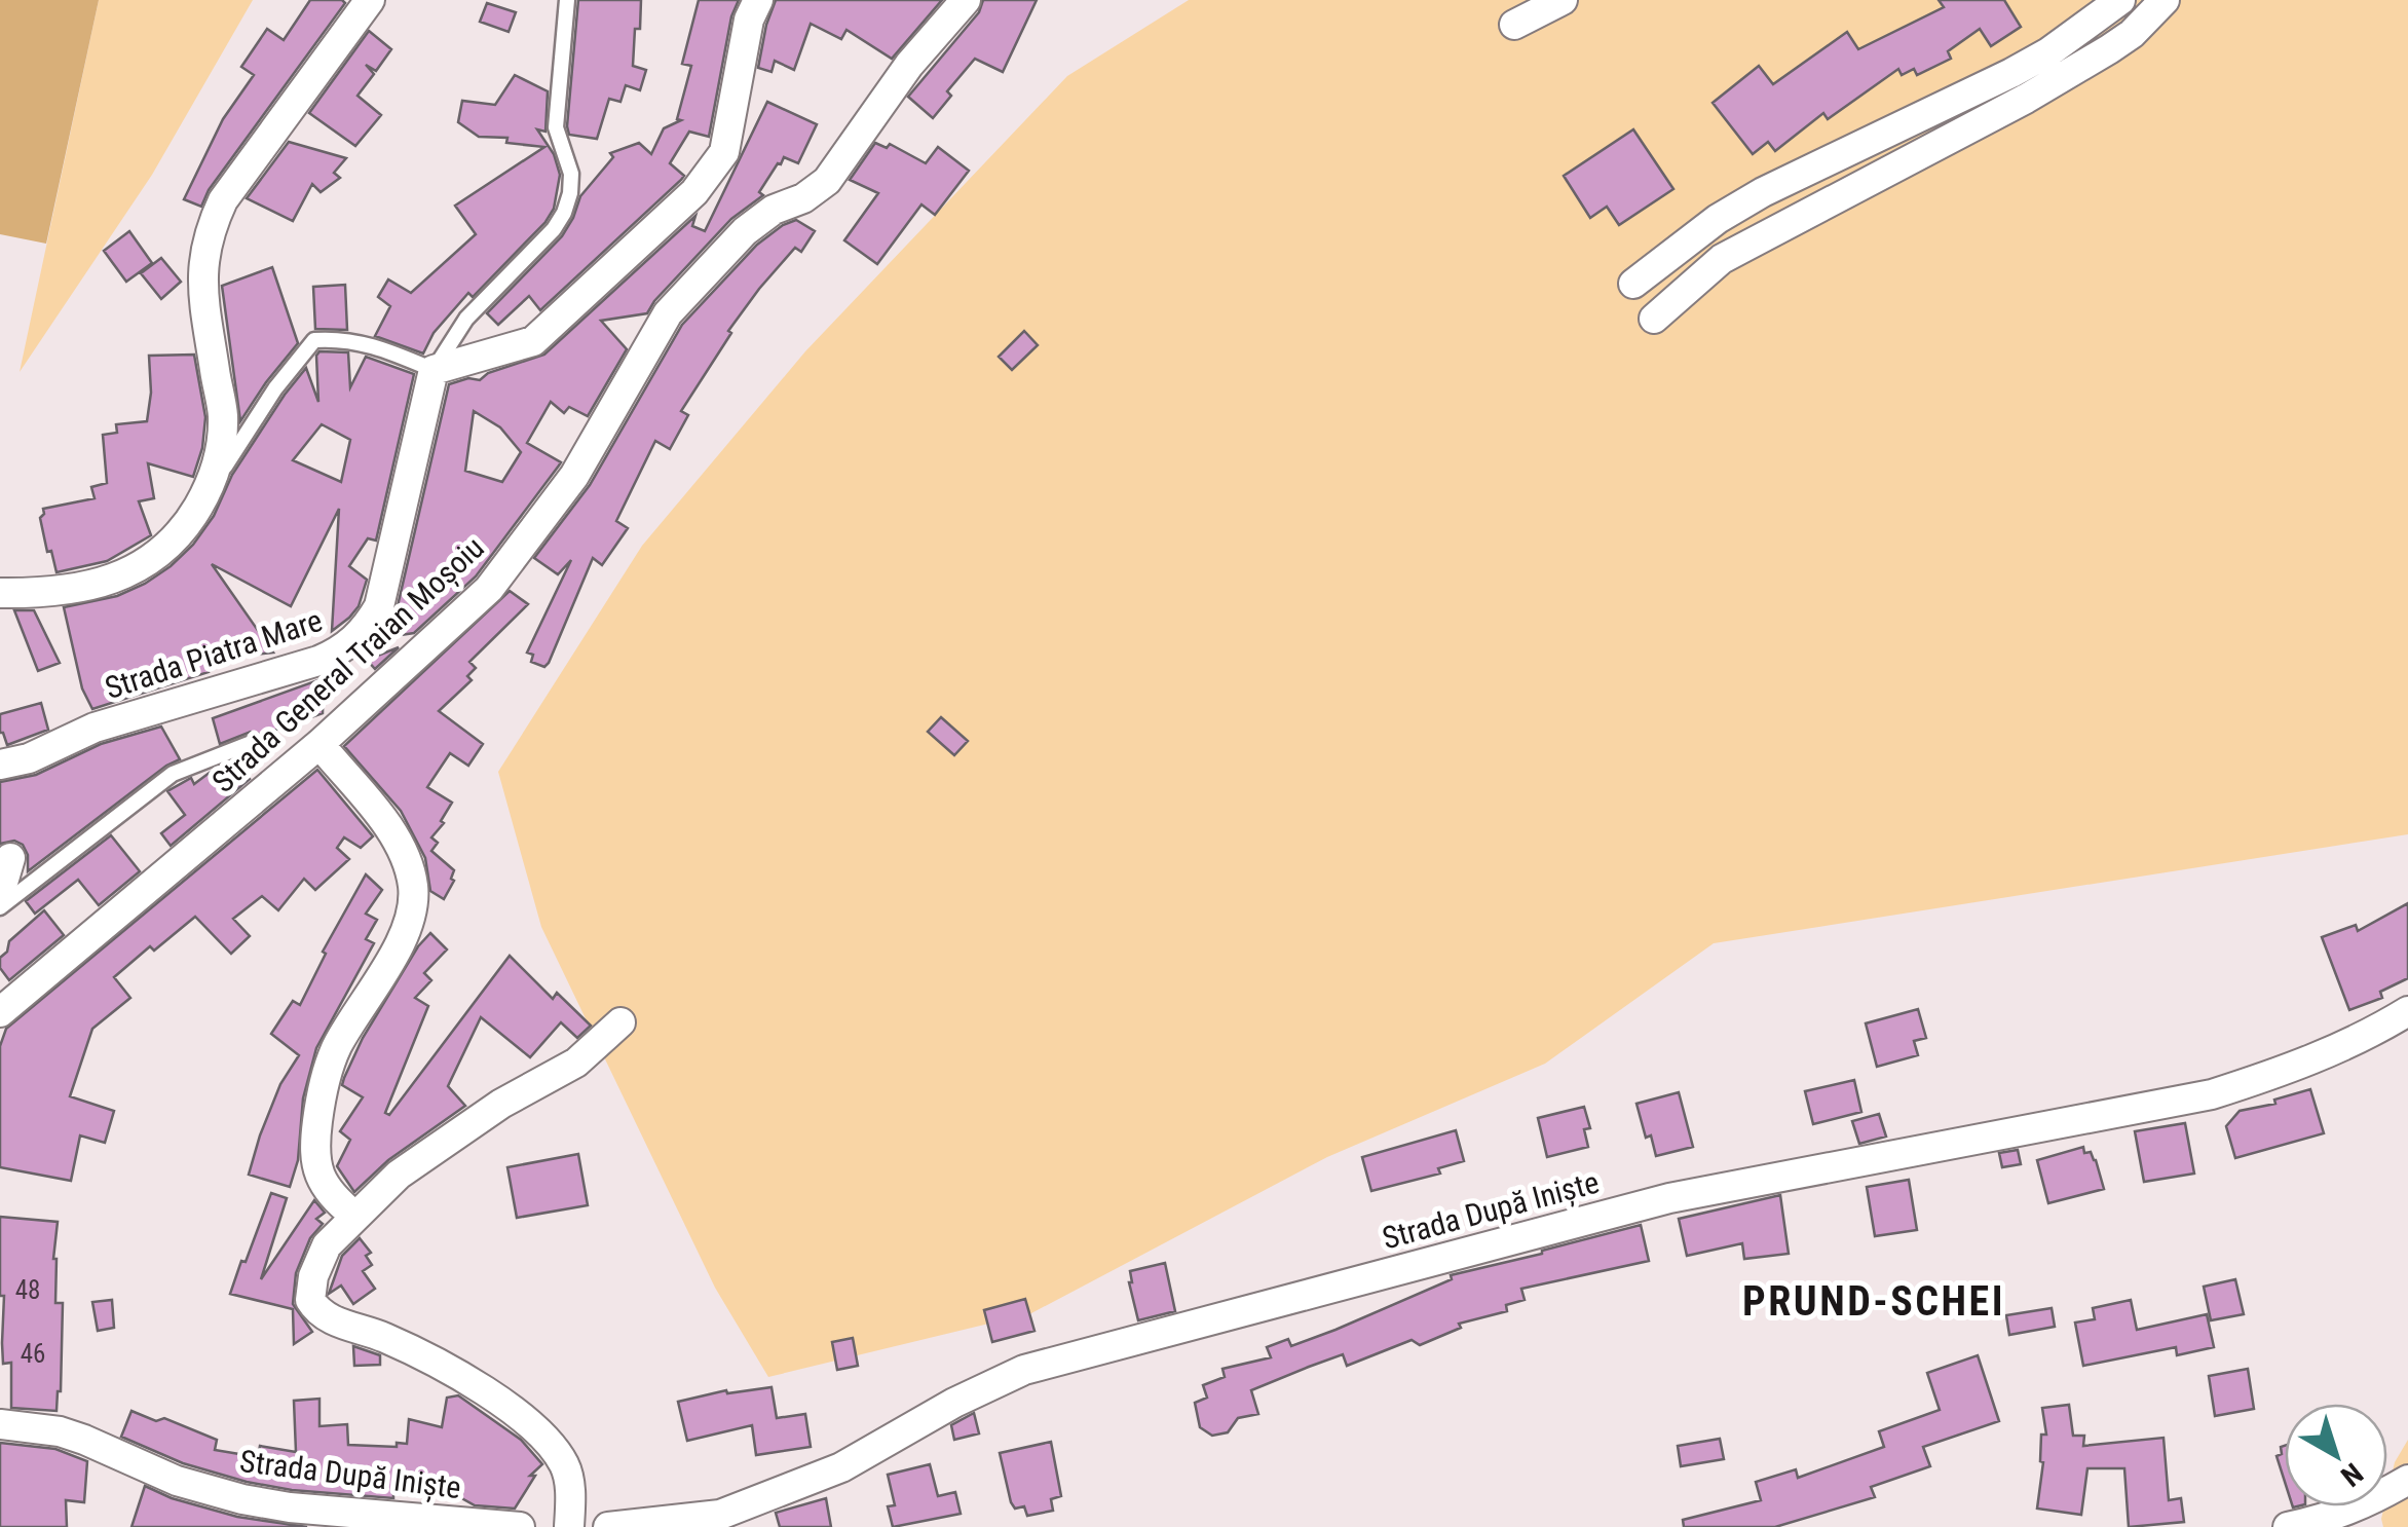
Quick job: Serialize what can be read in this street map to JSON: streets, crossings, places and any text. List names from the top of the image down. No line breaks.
{"streets":{"street":["Strada Piatra Mare","Strada General Traian Moșoiu","Strada După Iniște"]},"districts":["PRUND-SCHEI"],"house_numbers":["48","46"],"north":"bottom right"}
